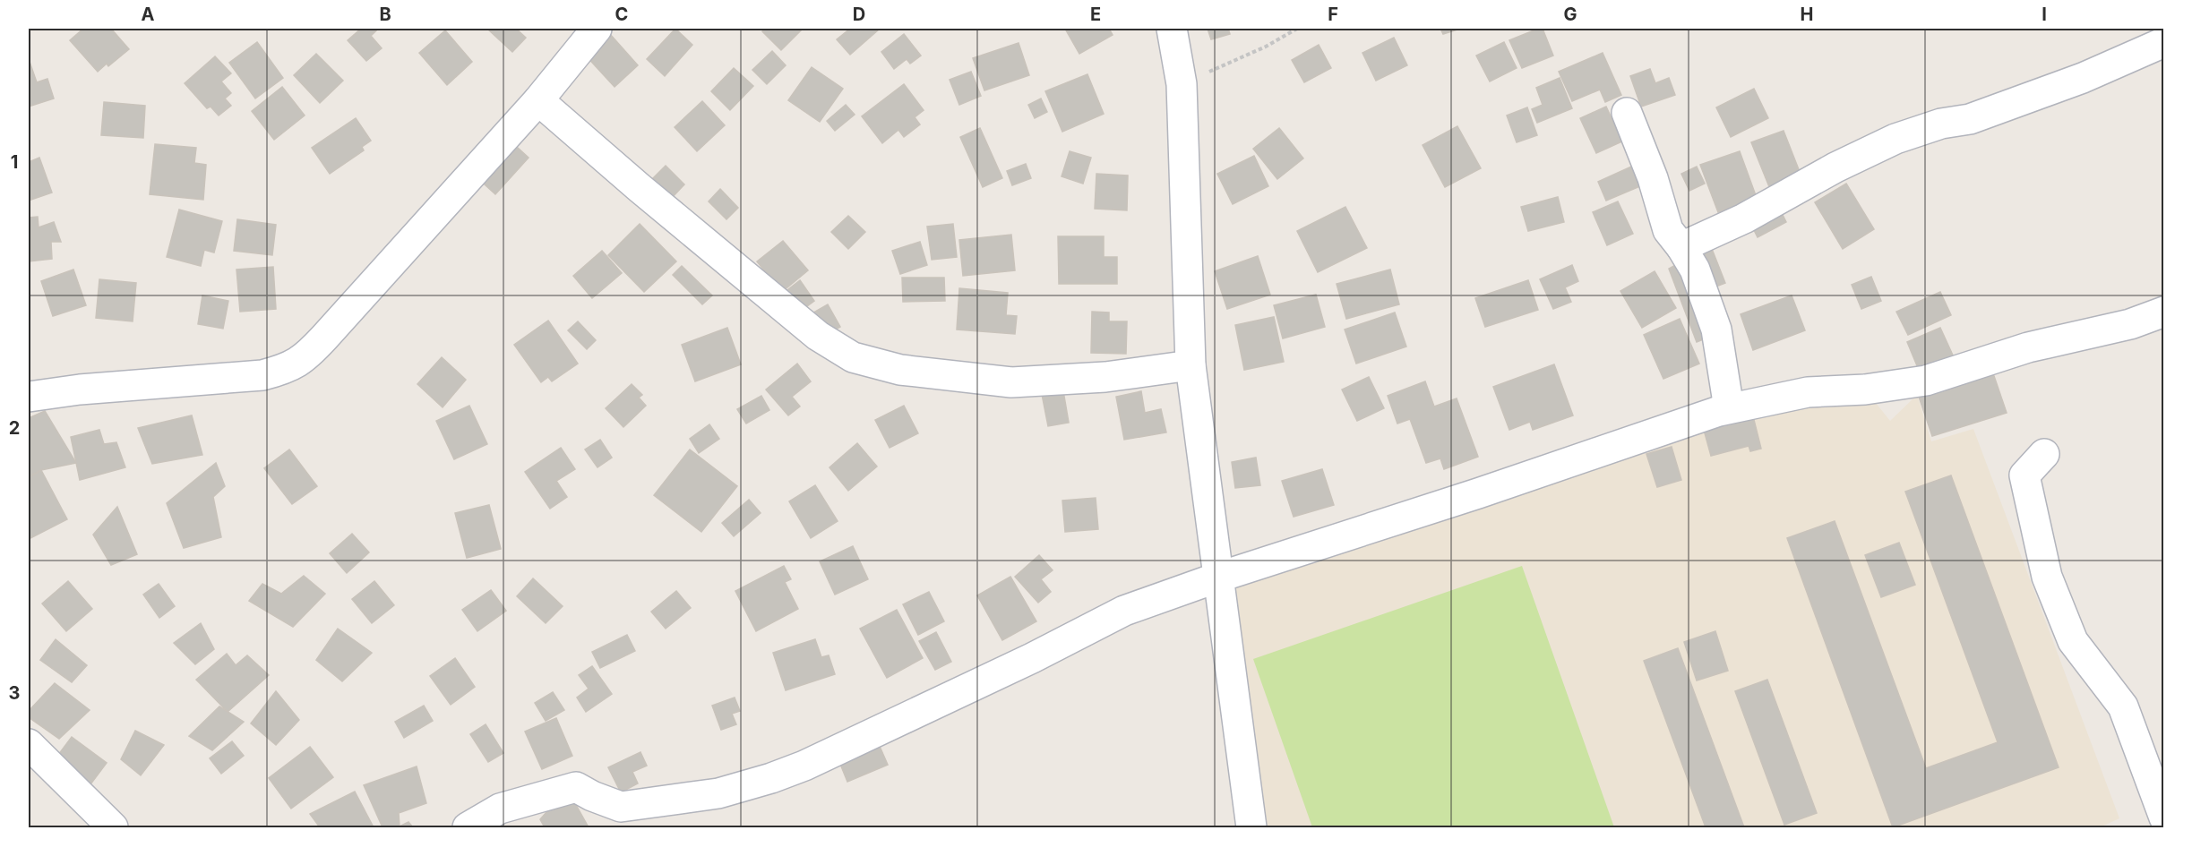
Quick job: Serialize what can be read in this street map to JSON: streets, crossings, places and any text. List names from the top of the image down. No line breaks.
{"grid":{"columns":["A","B","C","D","E","F","G","H","I"],"rows":["1","2","3"]}}
